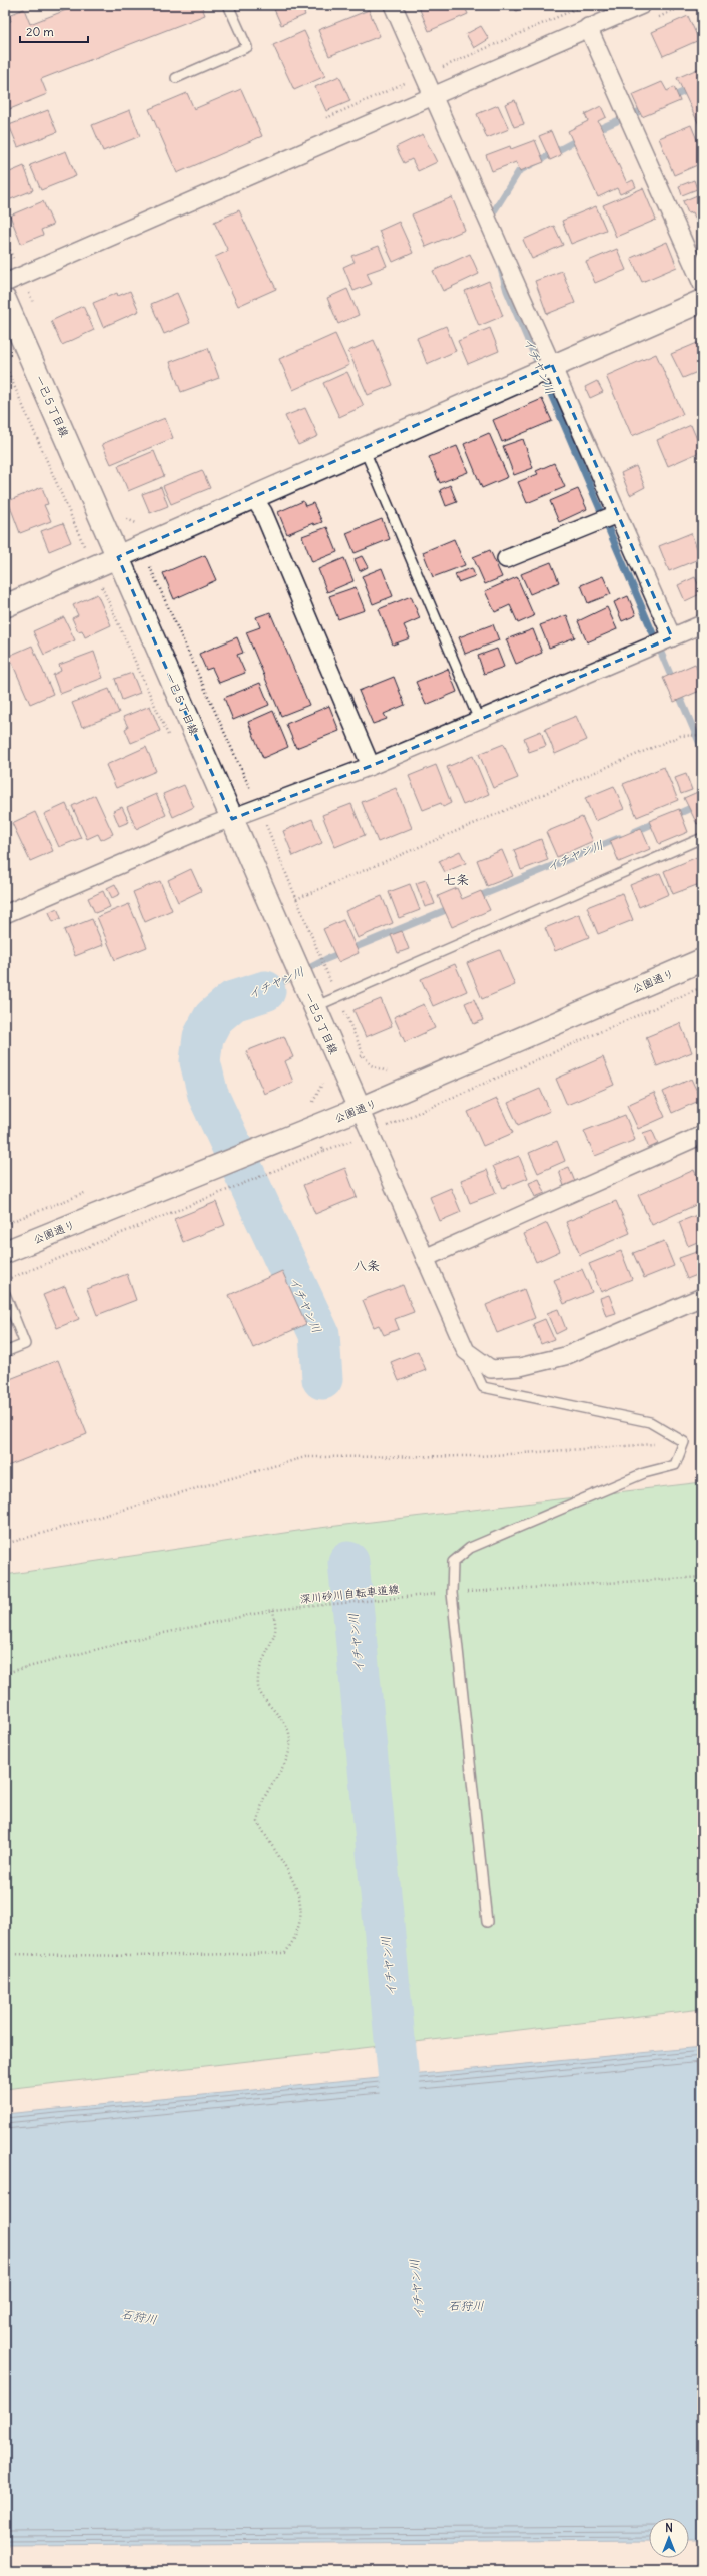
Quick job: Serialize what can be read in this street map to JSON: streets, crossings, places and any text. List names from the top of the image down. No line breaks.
{"streets":{"street":["一已５丁目線","公園通り"],"path":["深川砂川自転車道線"]},"crossings":[["一已５丁目線","公園通り"]],"districts":["七条","八条"],"water":["イチヤン川","石狩川"],"scale_bar":"20 m","north":"top"}
